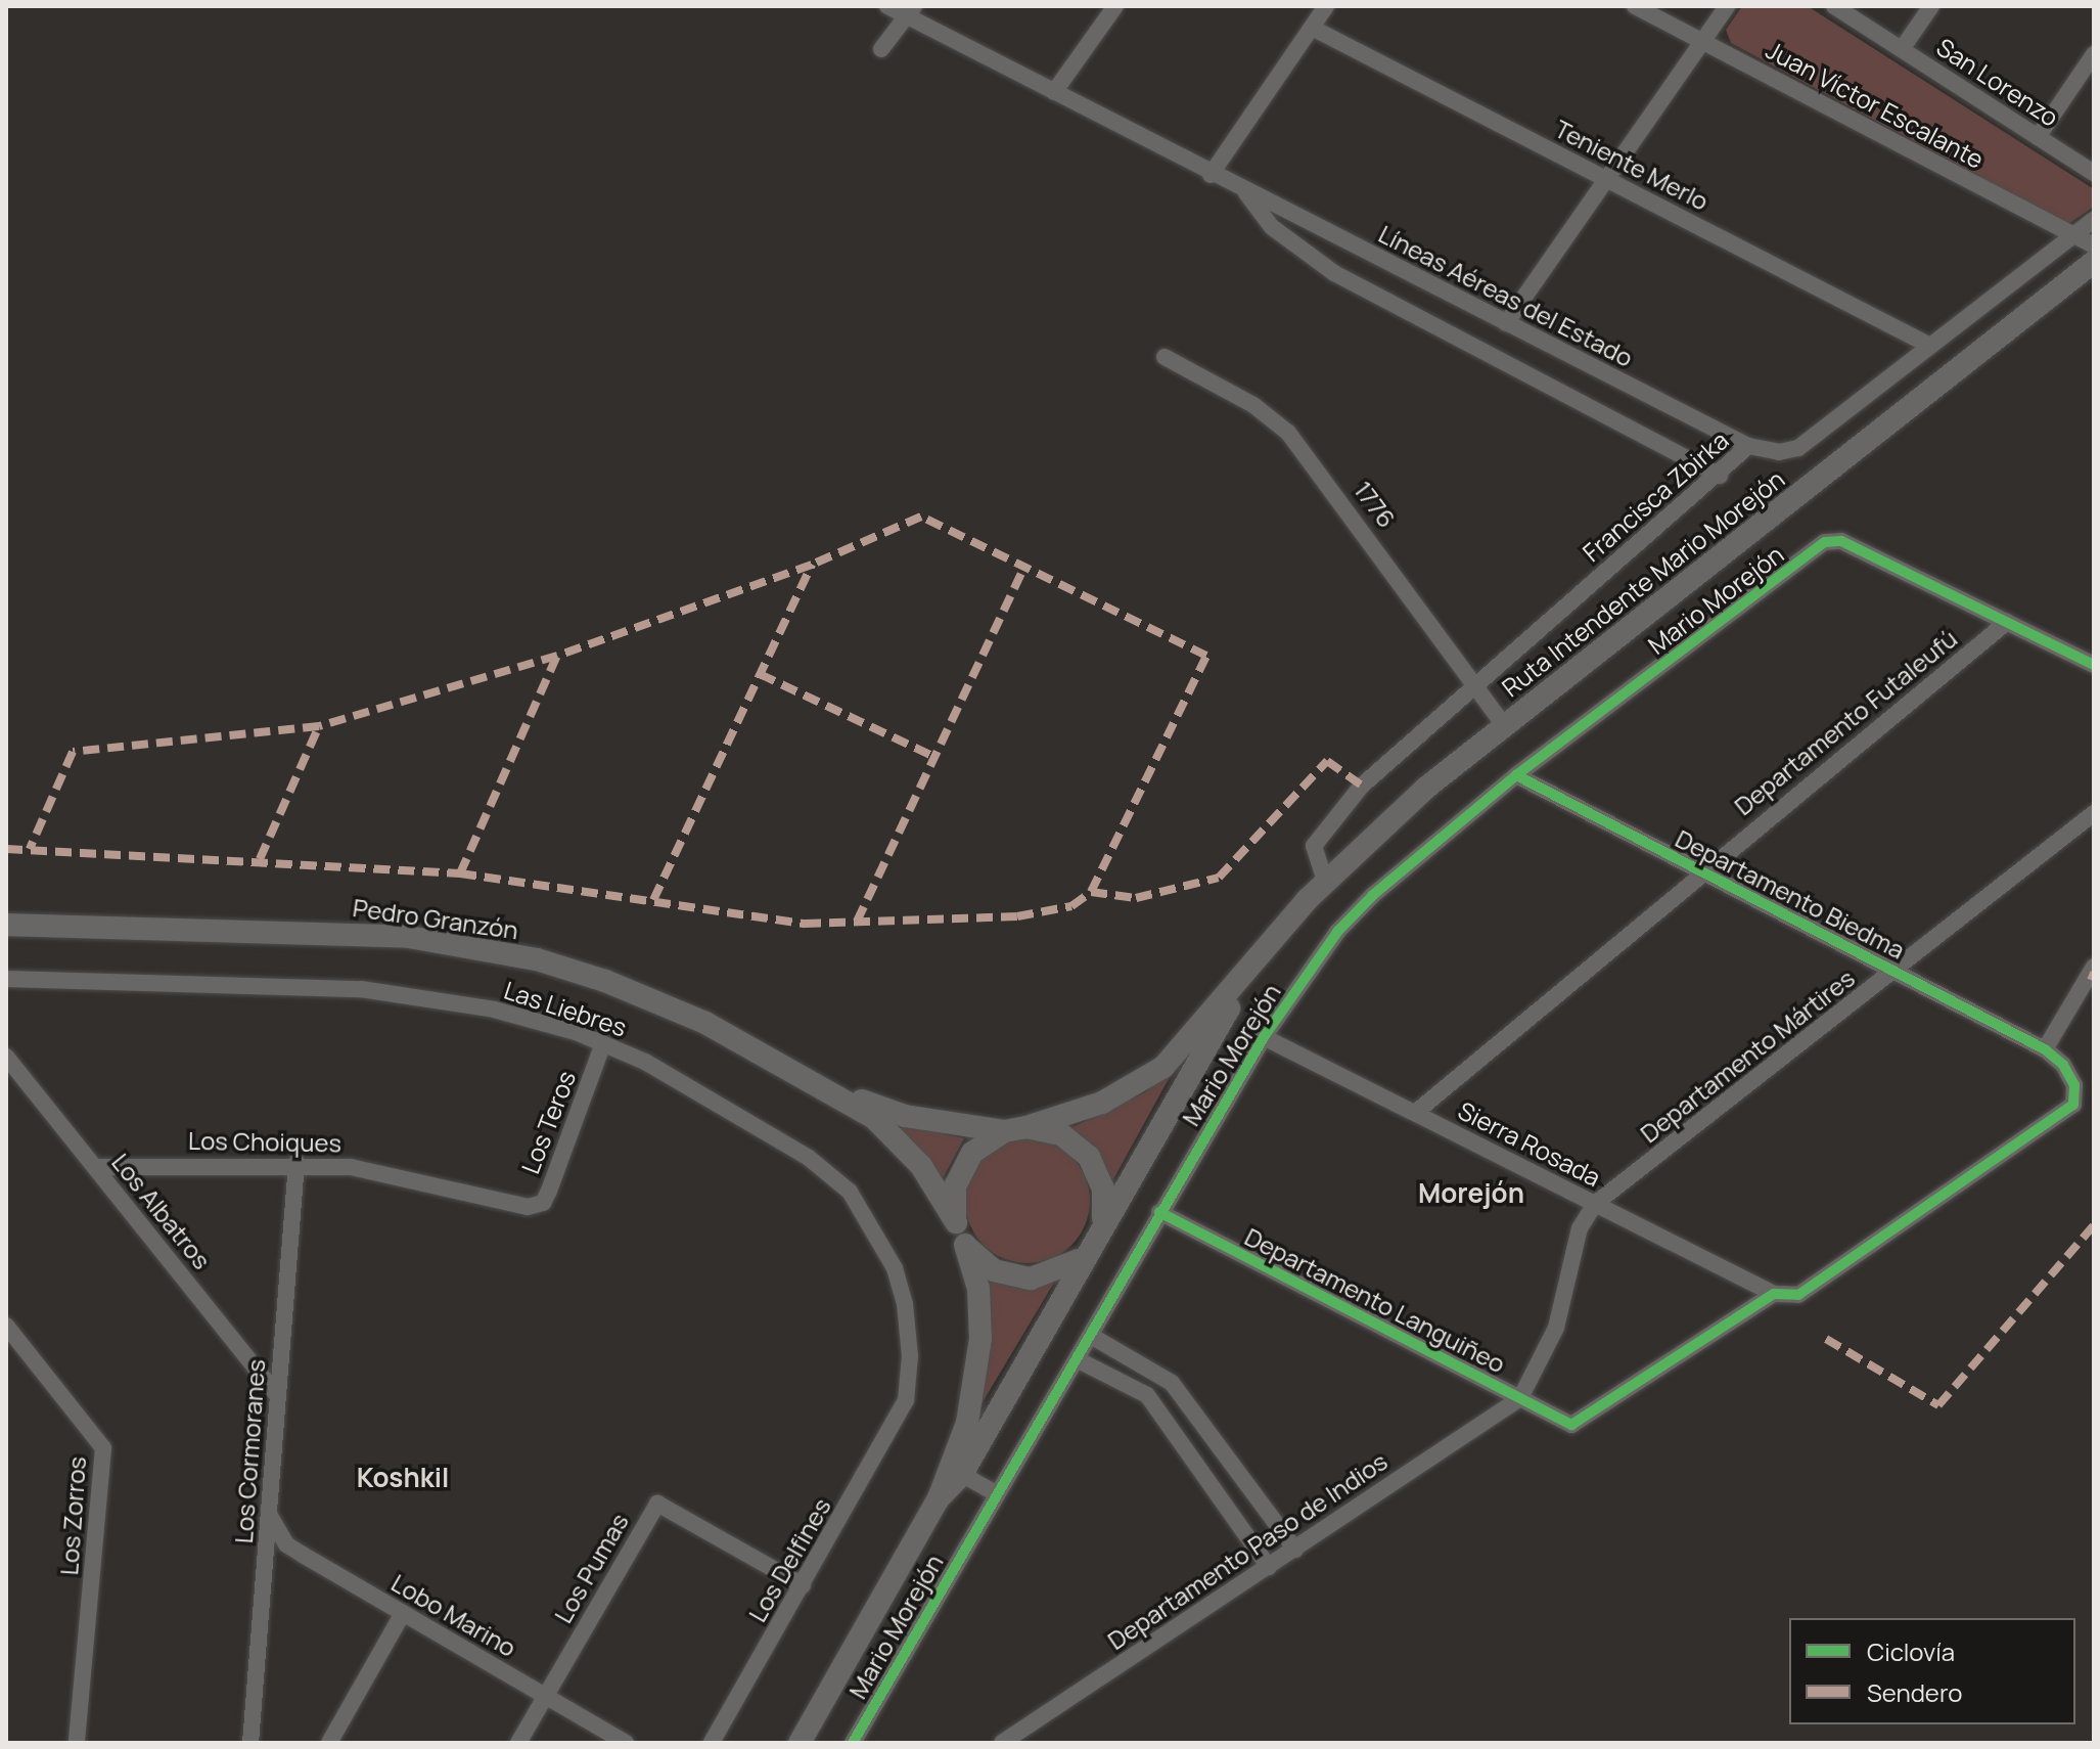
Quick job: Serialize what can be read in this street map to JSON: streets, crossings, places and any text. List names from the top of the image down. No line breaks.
{"streets":{"main road":["Ruta Intendente Mario Morejón","Pedro Granzón"],"street":["San Lorenzo","Juan Víctor Escalante","Teniente Merlo","Líneas Aéreas del Estado","Francisca Zbirka","1776","Mario Morejón","Departamento Futaleufú","Departamento Biedma","Las Liebres","Departamento Mártires","Los Teros","Los Choiques","Sierra Rosada","Los Albatros","Departamento Languiñeo","Los Cormoranes","Los Zorros","Departamento Paso de Indios","Los Delfines","Los Pumas","Lobo Marino"]},"crossings":[["Juan Víctor Escalante","Francisca Zbirka"],["Teniente Merlo","Francisca Zbirka"],["Líneas Aéreas del Estado","Francisca Zbirka"],["Francisca Zbirka","1776"],["Francisca Zbirka","Ruta Intendente Mario Morejón"],["1776","Ruta Intendente Mario Morejón"],["Ruta Intendente Mario Morejón","Pedro Granzón"],["Mario Morejón","Departamento Futaleufú"],["Mario Morejón","Departamento Biedma"],["Mario Morejón","Sierra Rosada"],["Mario Morejón","Departamento Languiñeo"],["Departamento Futaleufú","Departamento Biedma"],["Departamento Futaleufú","Sierra Rosada"],["Departamento Biedma","Departamento Mártires"],["Las Liebres","Los Teros"],["Las Liebres","Los Delfines"],["Departamento Mártires","Sierra Rosada"],["Departamento Mártires","Departamento Languiñeo"],["Departamento Mártires","Departamento Paso de Indios"],["Los Teros","Los Choiques"],["Los Choiques","Los Albatros"],["Los Choiques","Los Cormoranes"],["Sierra Rosada","Departamento Languiñeo"],["Los Albatros","Los Cormoranes"],["Departamento Languiñeo","Departamento Paso de Indios"],["Los Cormoranes","Lobo Marino"],["Los Delfines","Los Pumas"],["Los Pumas","Lobo Marino"]],"districts":["Morejón","Koshkil"],"legend":["Ciclovía","Sendero"]}
